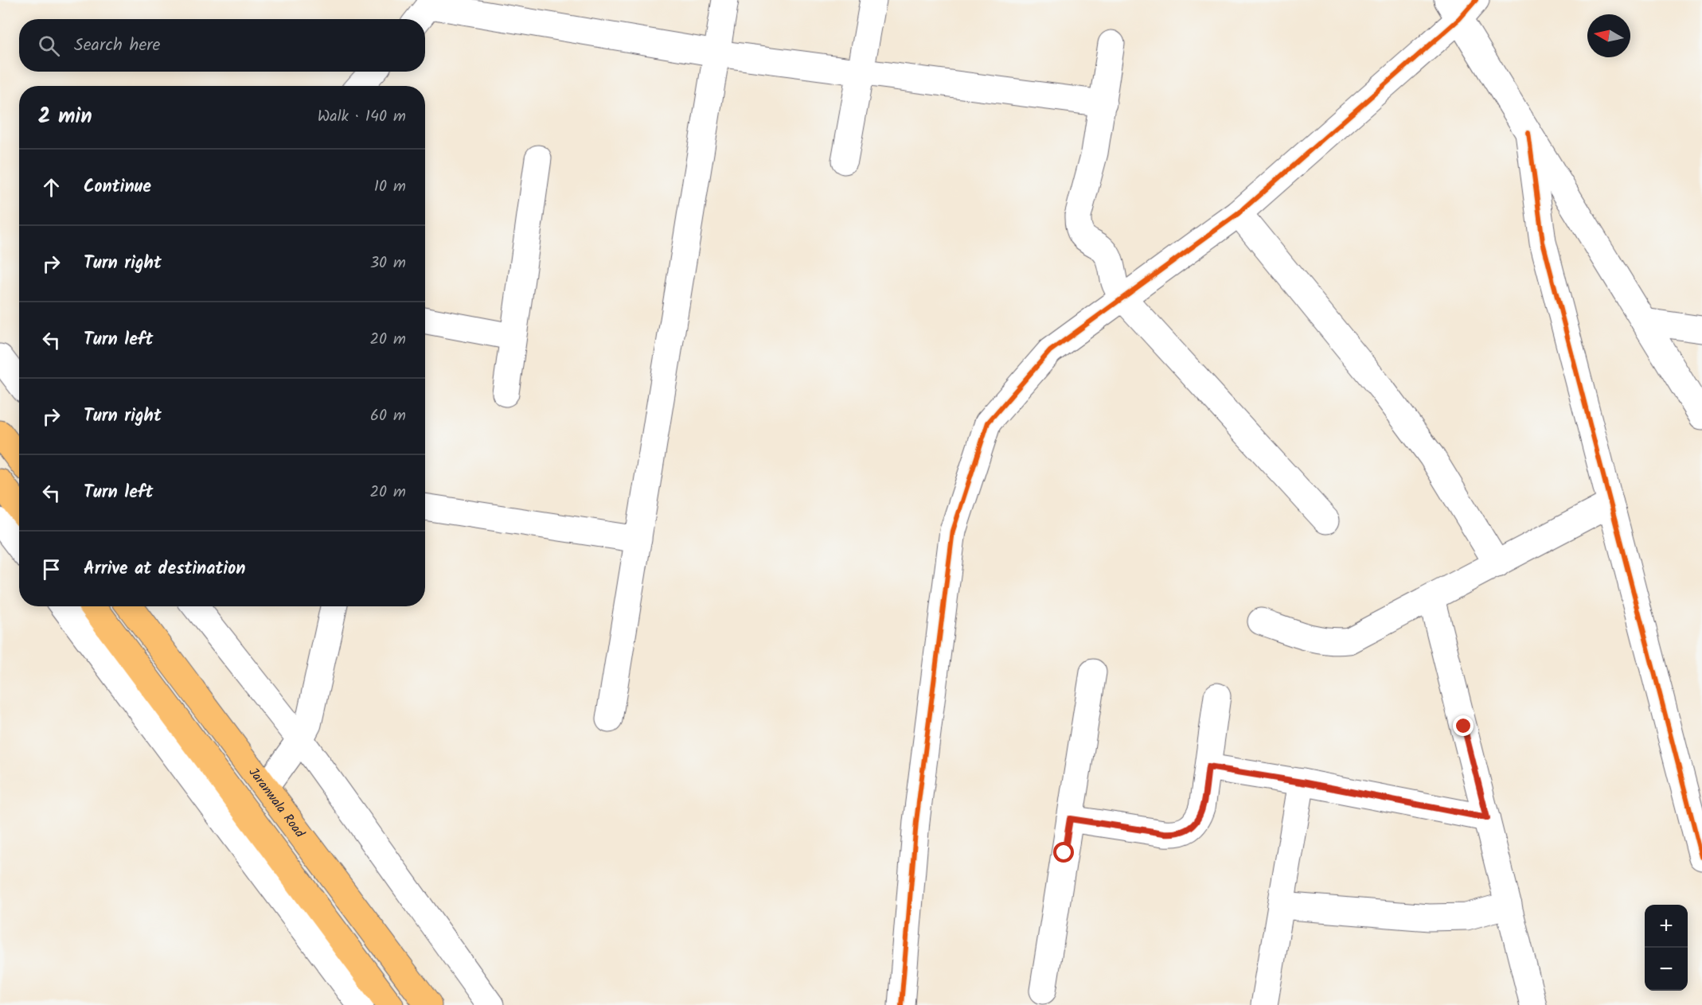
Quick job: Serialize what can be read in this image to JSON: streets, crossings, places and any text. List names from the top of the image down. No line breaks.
{"streets":{"main road":["Jaranwala Road"]},"north":"left","page":{"search":"Search here","heading":["2 min","Walk · 140 m"],"list":[["Continue","10 m"],["Turn right","30 m"],["Turn left","20 m"],["Turn right","60 m"],["Turn left","20 m"],"Arrive at destination"],"map_buttons":["+","−"]}}
